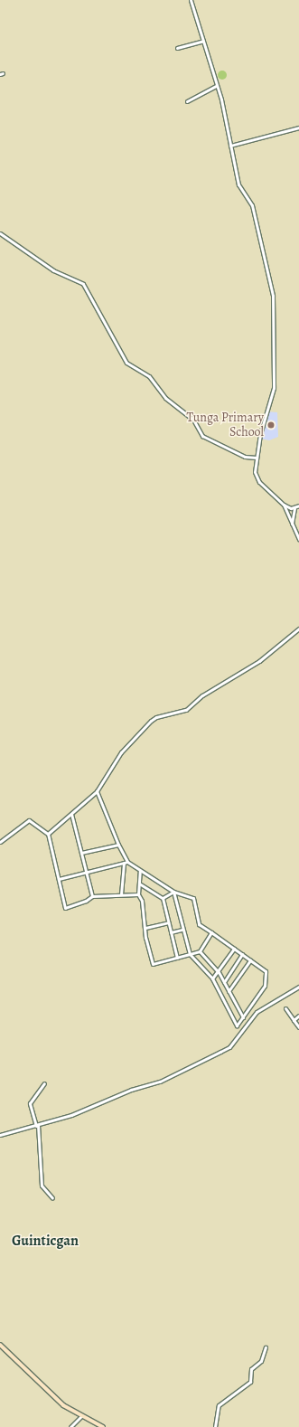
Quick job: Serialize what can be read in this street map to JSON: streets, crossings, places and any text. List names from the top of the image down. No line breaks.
{"districts":["Guinticgan"],"places":["Tunga Primary School"]}
